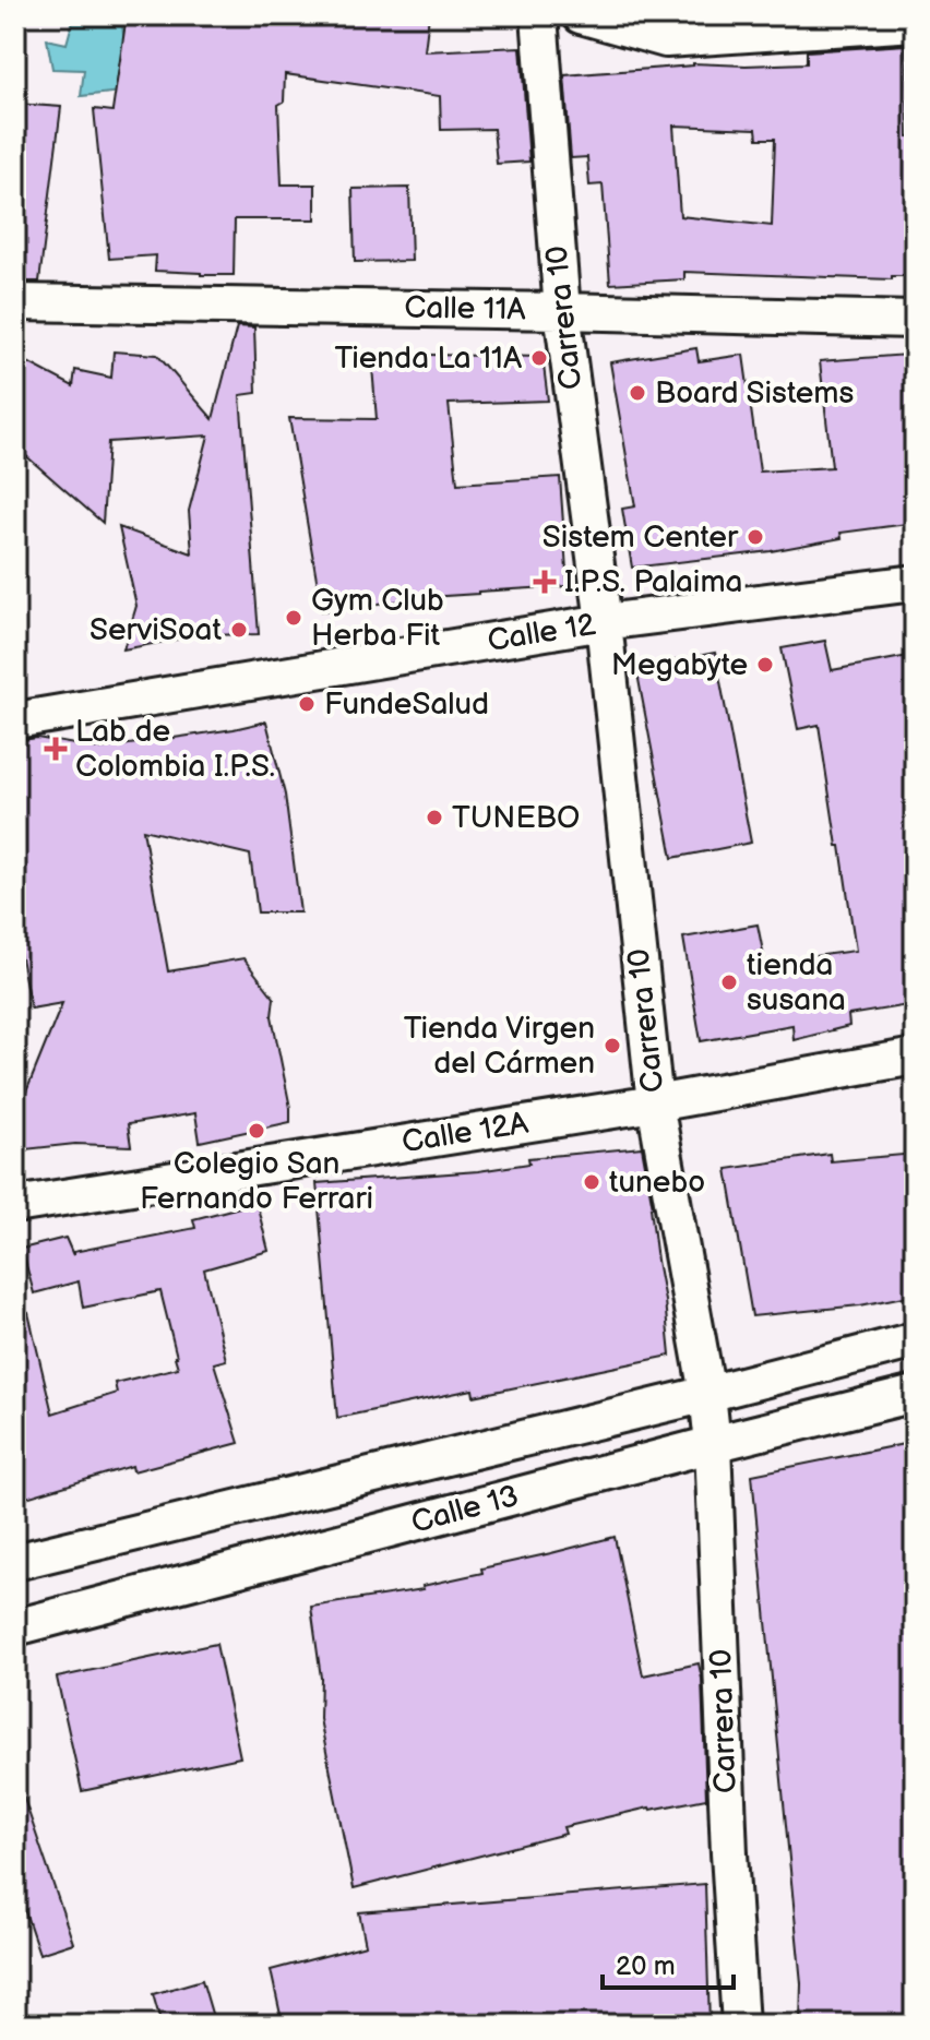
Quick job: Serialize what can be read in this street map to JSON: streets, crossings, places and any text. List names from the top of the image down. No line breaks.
{"streets":{"street":["Calle 11A","Carrera 10","Calle 12","Calle 12A","Calle 13"]},"crossings":[["Calle 11A","Carrera 10"],["Carrera 10","Calle 12"],["Carrera 10","Calle 12A"],["Carrera 10","Calle 13"]],"places":{"other":["Tienda La 11A","Board Sistems","Sistem Center","Gym Club Herba Fit","ServiSoat","Megabyte","FundeSalud","TUNEBO","tienda susana","Tienda Virgen del Cármen","Colegio San Fernando Ferrari","tunebo"],"health":["I.P.S. Palaima","Lab de Colombia I.P.S."]},"scale_bar":"20 m"}
